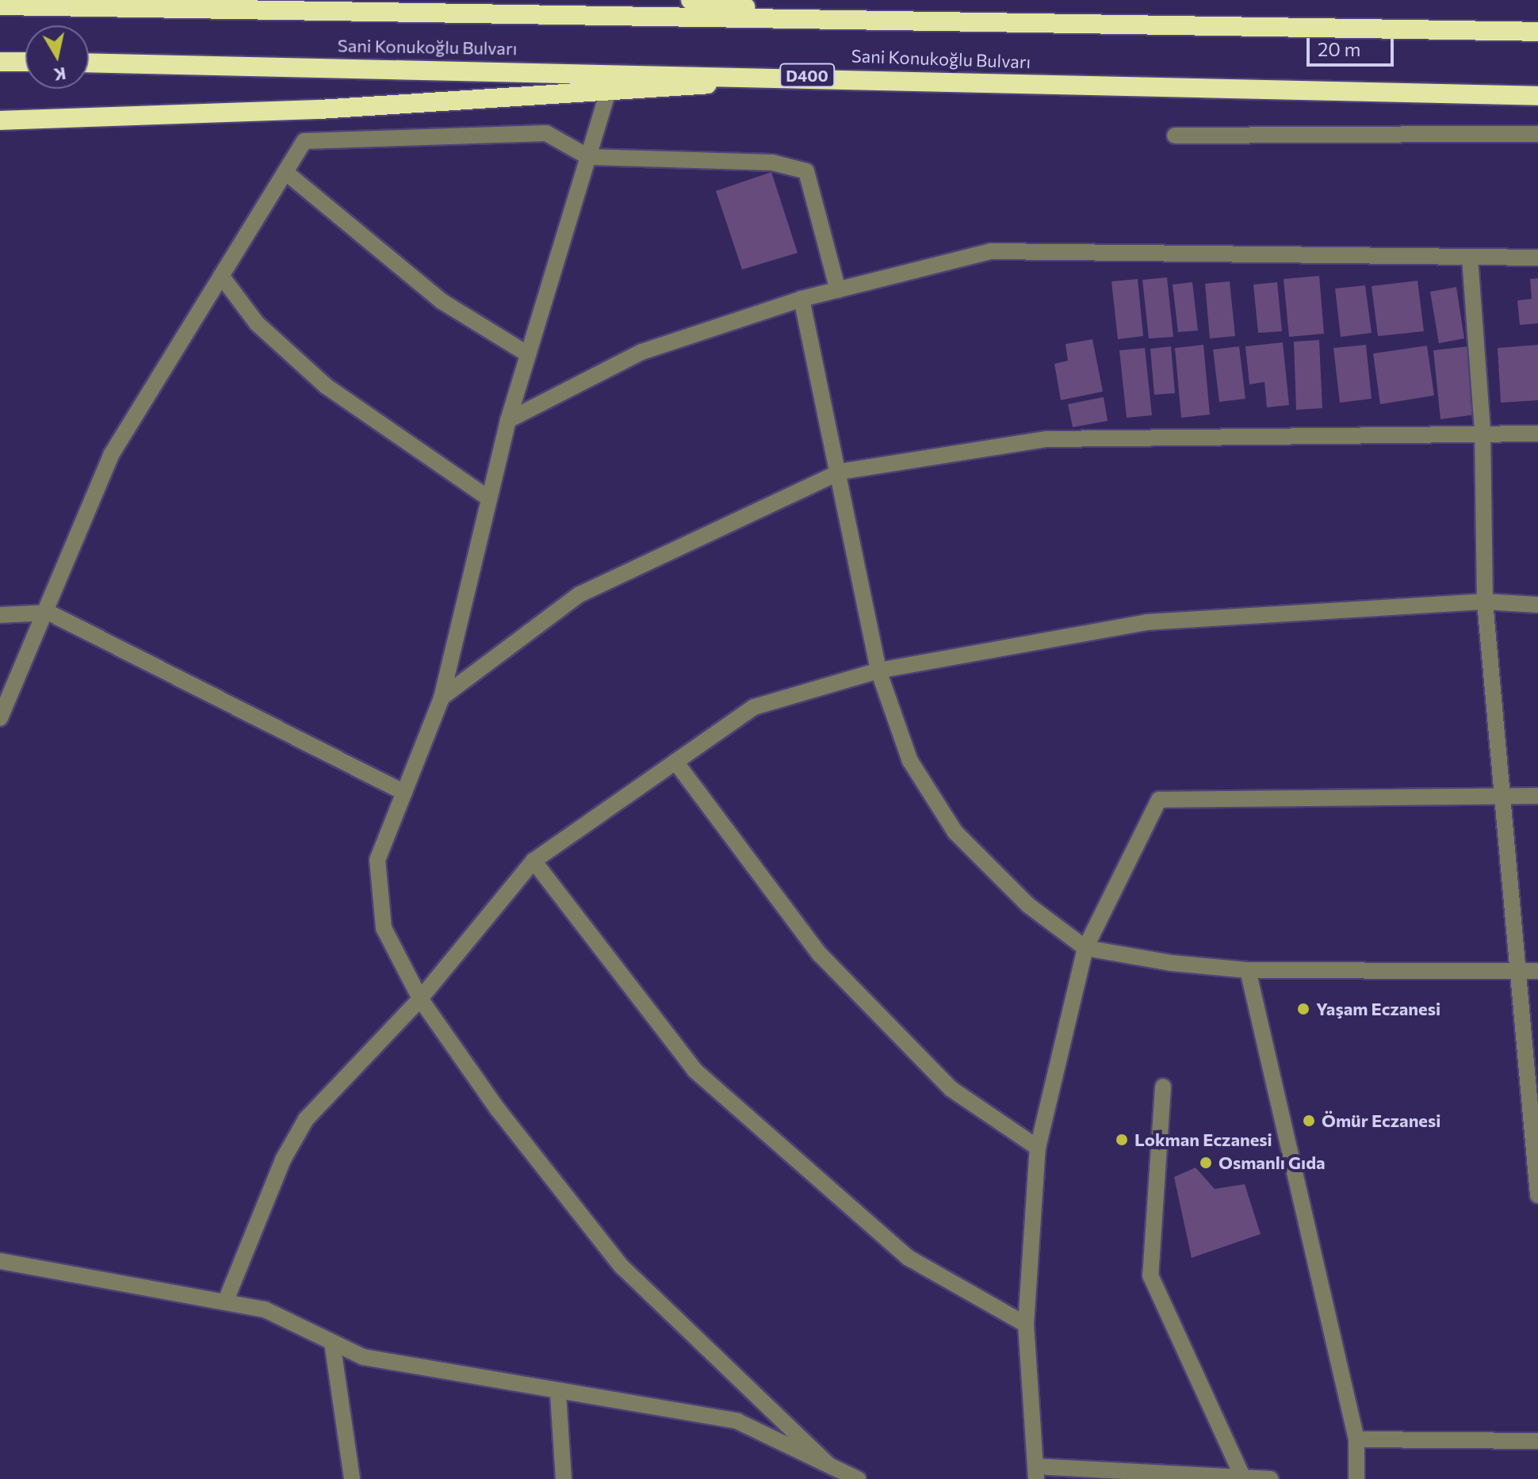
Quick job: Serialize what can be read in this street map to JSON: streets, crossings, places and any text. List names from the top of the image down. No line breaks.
{"streets":{"highway":["Sani Konukoğlu Bulvarı","D400"]},"places":["Yaşam Eczanesi","Ömür Eczanesi","Lokman Eczanesi","Osmanlı Gıda"],"scale_bar":"20 m","north":"bottom"}
